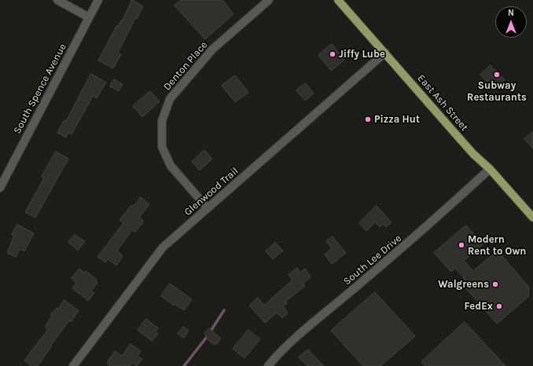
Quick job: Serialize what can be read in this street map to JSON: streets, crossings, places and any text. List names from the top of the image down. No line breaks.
{"streets":{"main road":["East Ash Street"],"street":["Denton Place","South Spence Avenue","Glenwood Trail","South Lee Drive"]},"crossings":[["Denton Place","Glenwood Trail"],["East Ash Street","Glenwood Trail"],["East Ash Street","South Lee Drive"]],"places":["Jiffy Lube","Subway Restaurants","Pizza Hut","Modern Rent to Own","Walgreens","FedEx"],"north":"top"}
